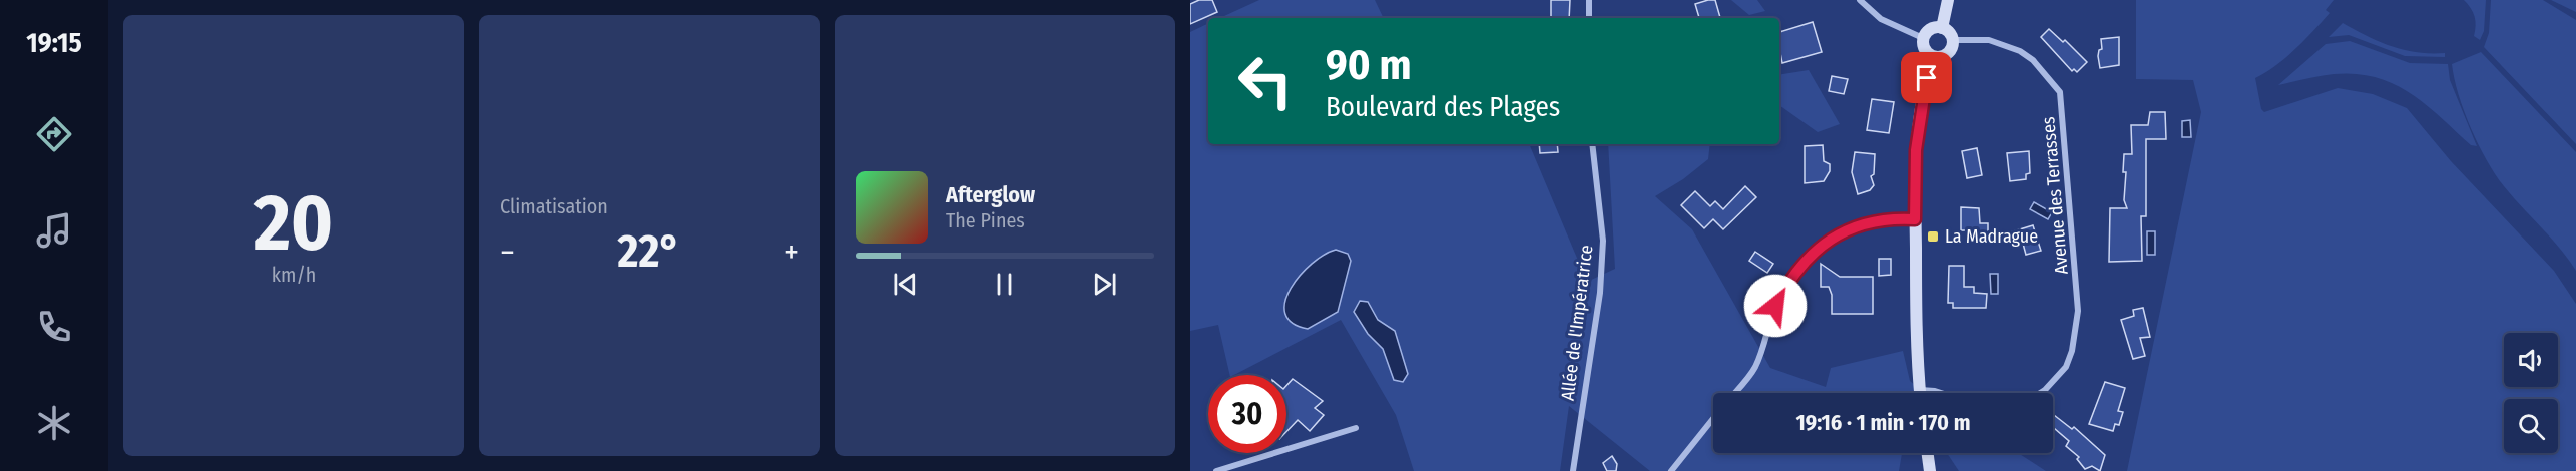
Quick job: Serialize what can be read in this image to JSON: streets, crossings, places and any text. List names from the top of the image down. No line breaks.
{"streets":{"street":["Avenue des Terrasses","Allée de l'Impératrice"]},"places":{"transit":["La Madrague"]},"page":{"tabs":"19:15","tile":[["20","km/h"],"Climatisation"],"turn":["90 m","Boulevard des Plages"],"song":["Afterglow","The Pines"],"heat":["−","22°","+"],"limit":"30","trip":"19:16 · 1 min · 170 m"}}
